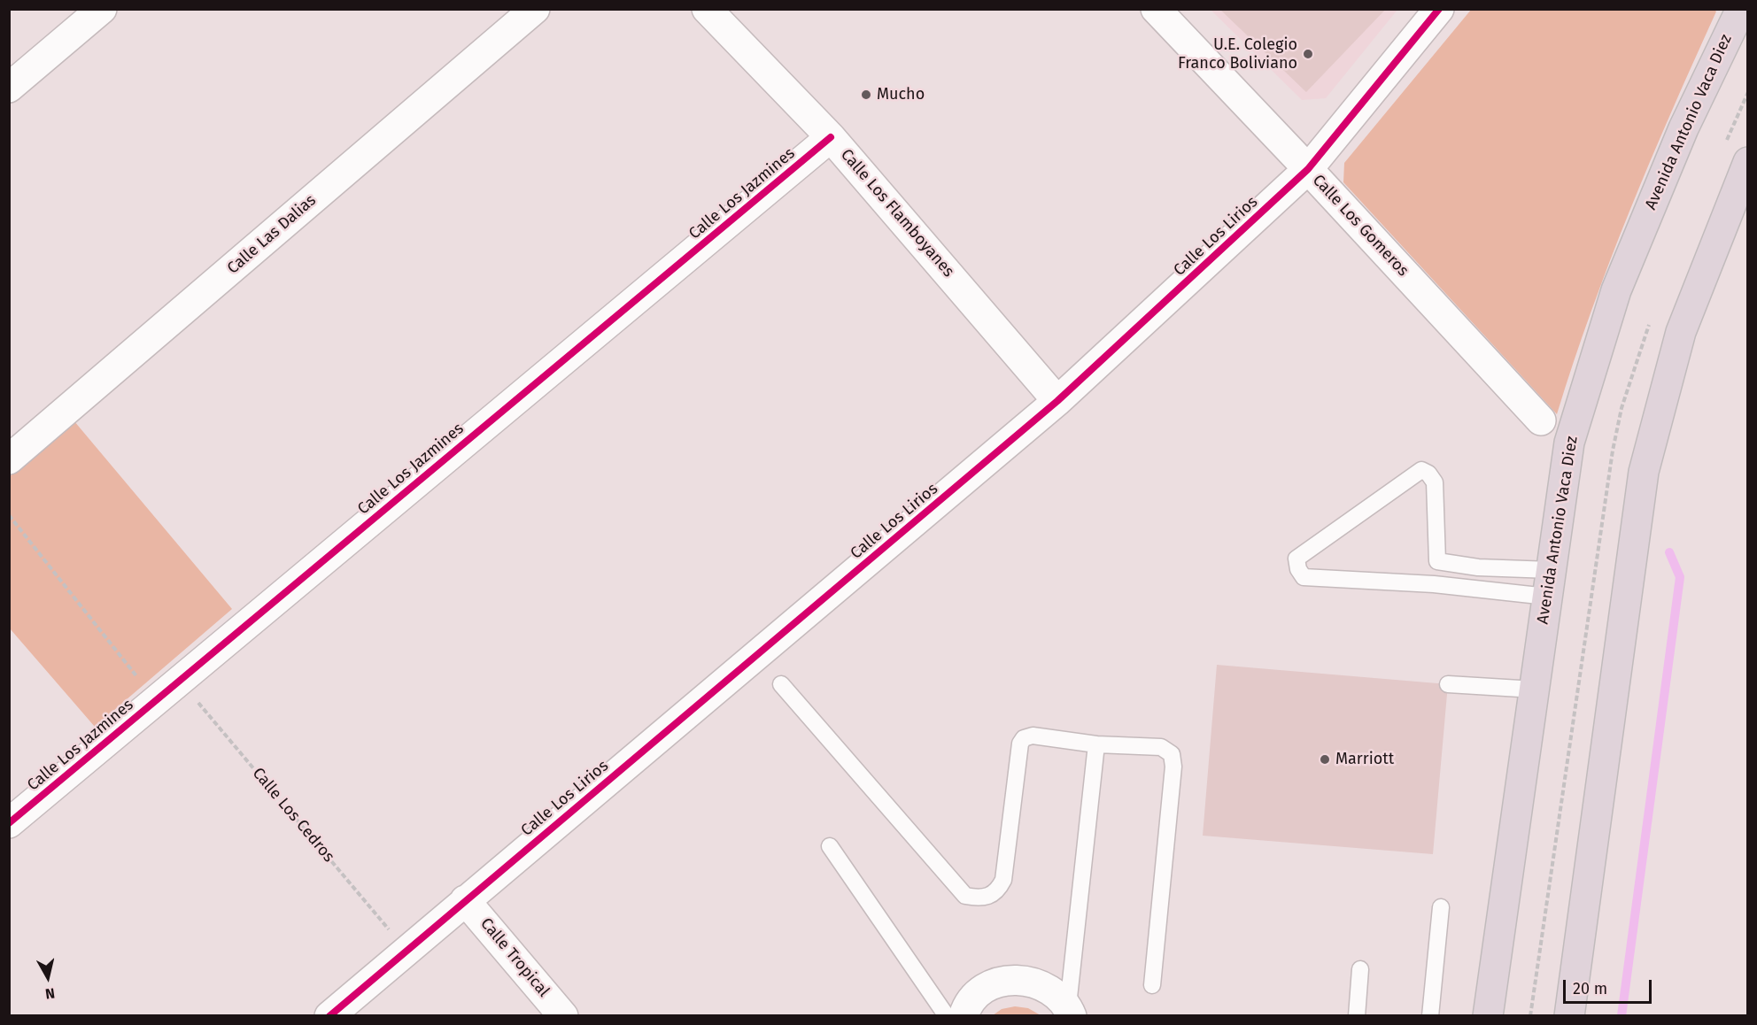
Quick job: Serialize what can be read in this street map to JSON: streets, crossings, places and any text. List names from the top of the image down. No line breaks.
{"streets":{"highway":["Avenida Antonio Vaca Diez"],"street":["Calle Los Jazmines","Calle Los Flamboyanes","Calle Los Gomeros","Calle Las Dalias","Calle Los Lirios","Calle Tropical"],"path":["Calle Los Cedros"]},"crossings":[["Calle Los Jazmines","Calle Los Flamboyanes"],["Calle Los Jazmines","Calle Los Cedros"],["Calle Los Flamboyanes","Calle Los Lirios"],["Calle Los Gomeros","Calle Los Lirios"],["Calle Los Lirios","Calle Los Cedros"],["Calle Los Lirios","Calle Tropical"]],"places":["U.E. Colegio Franco Boliviano","Mucho","Marriott"],"scale_bar":"20 m","north":"bottom"}
